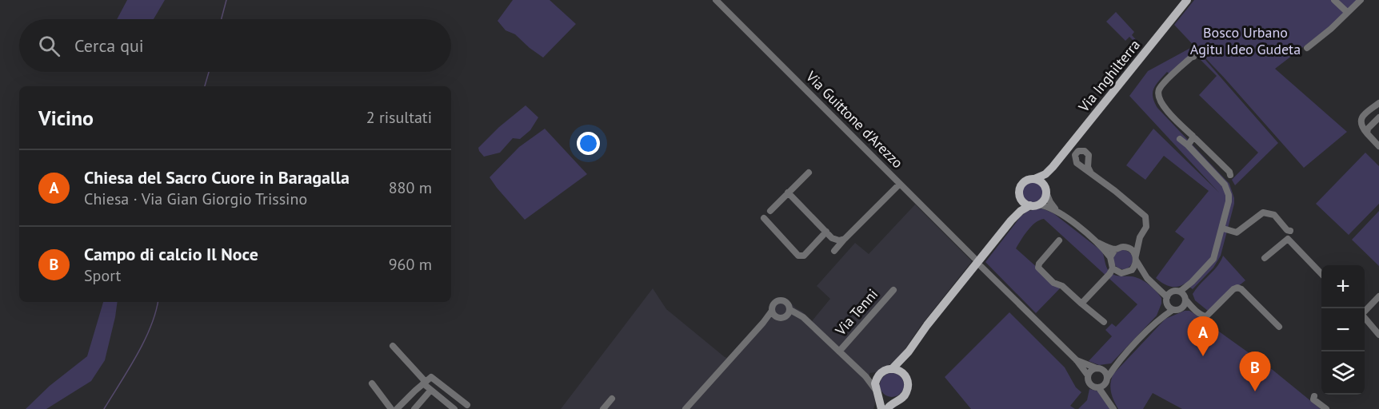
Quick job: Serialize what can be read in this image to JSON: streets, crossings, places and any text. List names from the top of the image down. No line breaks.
{"streets":{"main road":["Via Inghilterra"],"street":["Via Guittone d'Arezzo","Via Tenni"]},"parks":["Bosco Urbano Agitu Ideo Gudeta"],"page":{"search":"Cerca qui","heading":["Vicino","2 risultati"],"list":[{"mark":"A","name":"Chiesa del Sacro Cuore in Baragalla","note":"Chiesa · Via Gian Giorgio Trissino","value":"880 m"},{"mark":"B","name":"Campo di calcio Il Noce","note":"Sport","value":"960 m"}],"map_buttons":["+","−"],"pins":["A","B"]}}
